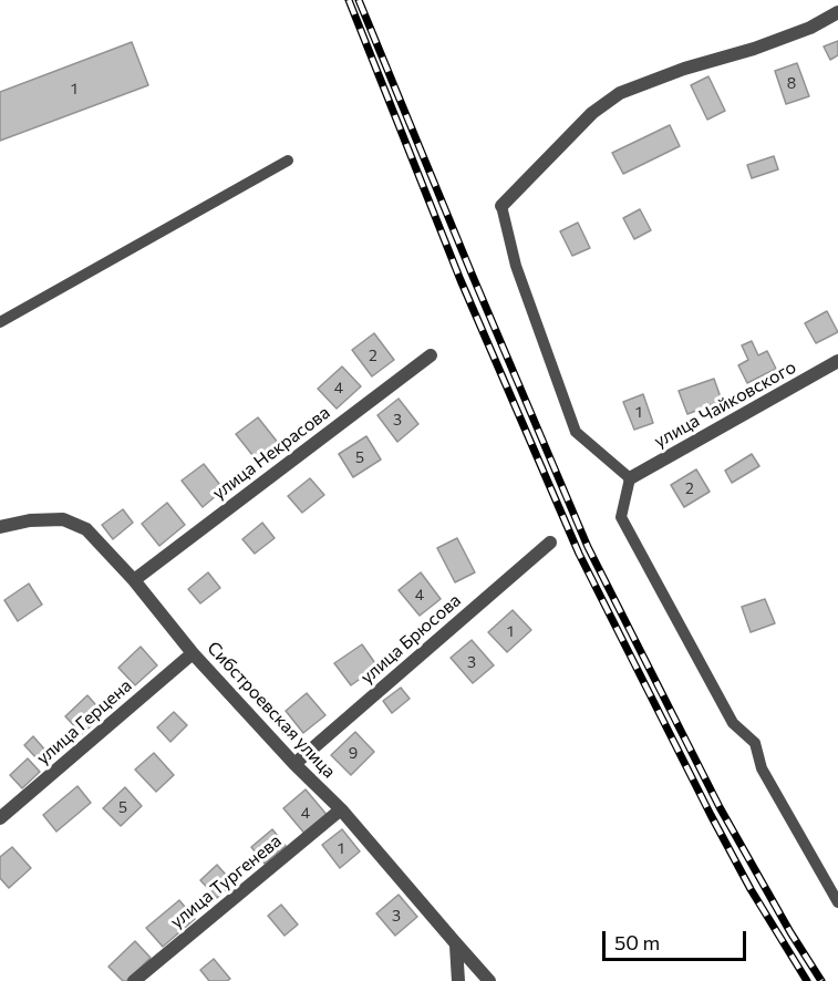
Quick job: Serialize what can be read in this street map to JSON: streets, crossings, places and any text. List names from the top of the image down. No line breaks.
{"streets":{"street":["улица Чайковского","улица Некрасова","улица Брюсова","Сибстроевская улица","улица Герцена","улица Тургенева"]},"crossings":[["улица Некрасова","Сибстроевская улица"],["улица Брюсова","Сибстроевская улица"],["Сибстроевская улица","улица Герцена"],["Сибстроевская улица","улица Тургенева"]],"house_numbers":["8","1","2","4","1","3","5","2","4","1","3","9","5","4","1","3"],"scale_bar":"50 m"}
